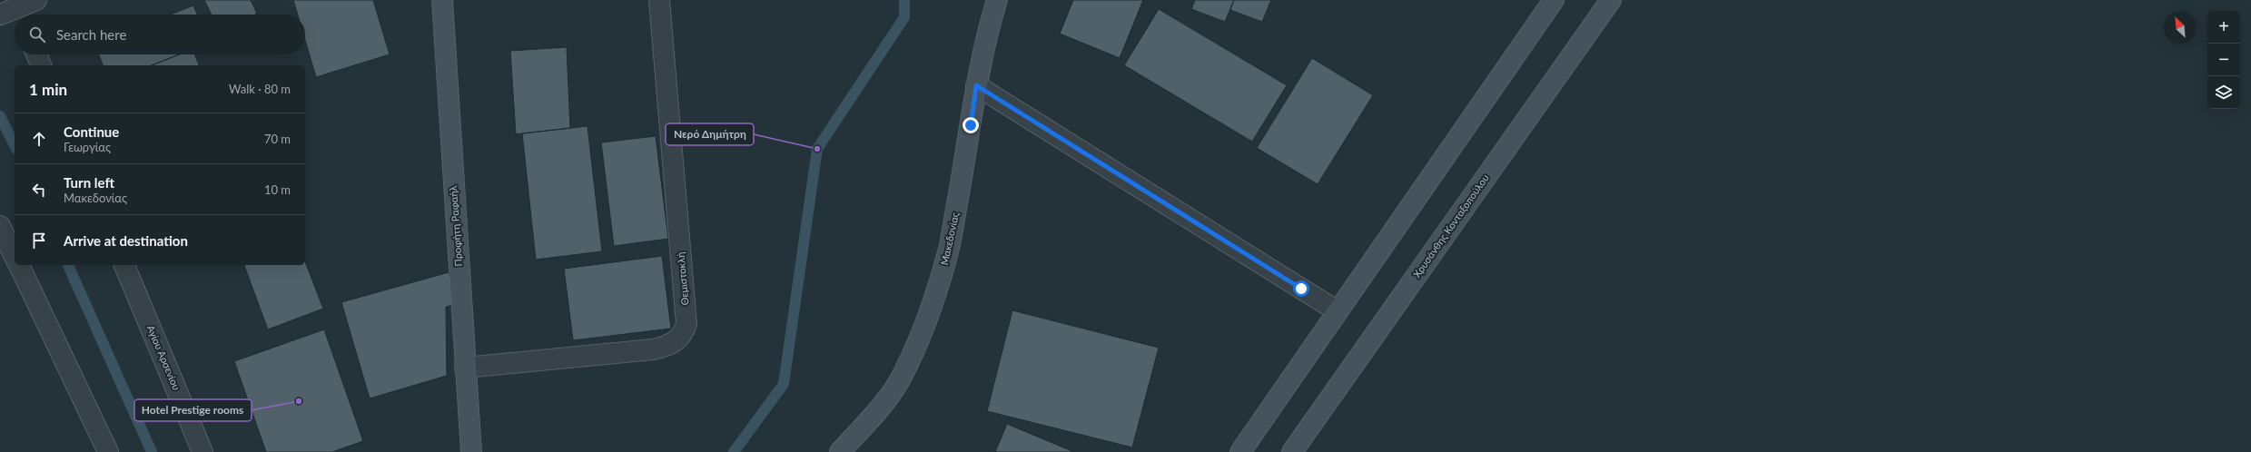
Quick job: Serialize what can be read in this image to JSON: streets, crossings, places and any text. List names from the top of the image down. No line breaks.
{"streets":{"street":["Προφήτη Ραφαήλ","Χρυσάνθης Κονταξοπούλου","Μακεδονίας","Θεμιστοκλή","Αγίου Αρσενίου"]},"crossings":[["Προφήτη Ραφαήλ","Θεμιστοκλή"]],"places":["Νερό Δημήτρη","Hotel Prestige rooms"],"north":"top left","page":{"map_buttons":["+","−"],"search":"Search here","heading":["1 min","Walk · 80 m"],"list":[["Continue","Γεωργίας","70 m"],["Turn left","Μακεδονίας","10 m"],"Arrive at destination"]}}
